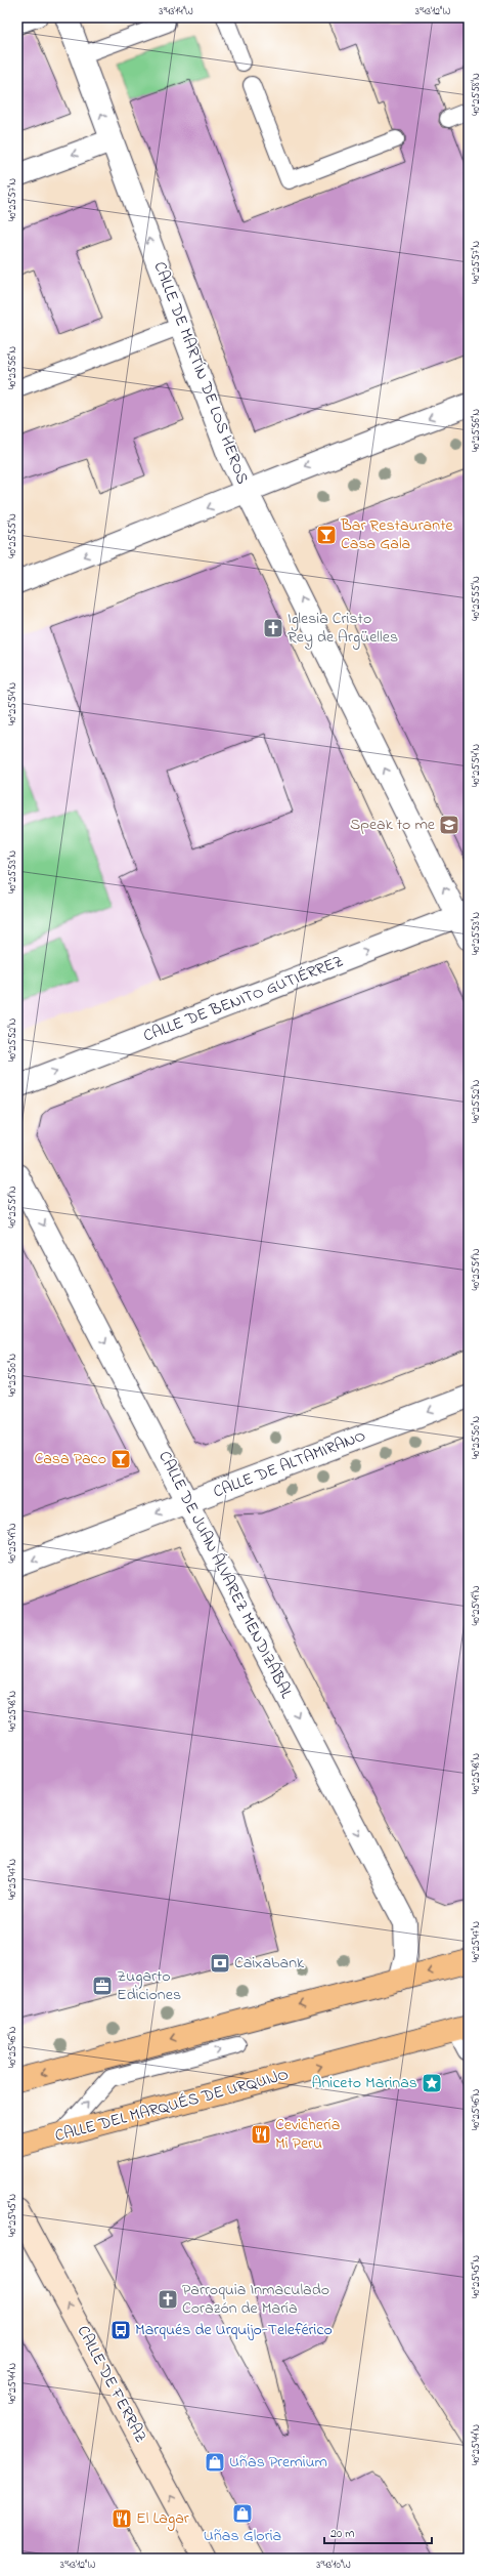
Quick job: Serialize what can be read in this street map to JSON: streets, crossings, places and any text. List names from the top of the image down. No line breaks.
{"streets":{"main road":["CALLE DEL MARQUÉS DE URQUIJO","CALLE DE FERRAZ"],"street":["CALLE DE MARTÍN DE LOS HEROS","CALLE DE BENITO GUTIÉRREZ","CALLE DE ALTAMIRANO","CALLE DE JUAN ÁLVAREZ MENDIZÁBAL"]},"crossings":[["CALLE DE MARTÍN DE LOS HEROS","CALLE DE BENITO GUTIÉRREZ"],["CALLE DE ALTAMIRANO","CALLE DE JUAN ÁLVAREZ MENDIZÁBAL"]],"one_way":["CALLE DE MARTÍN DE LOS HEROS","CALLE DE BENITO GUTIÉRREZ","CALLE DE ALTAMIRANO","CALLE DE JUAN ÁLVAREZ MENDIZÁBAL","CALLE DE FERRAZ"],"places":{"bar":["Bar Restaurante Casa Gala","Casa Paco"],"church":["Iglesia Cristo Rey de Argüelles","Parroquia Inmaculado Corazón de María"],"school or university":["Speak to me"],"bank":["Caixabank"],"office":["Zugarto Ediciones"],"place":["Aniceto Marinas"],"restaurant":["Cevichería Mi Peru","El Lagar"],"bus stop":["Marqués de Urquijo-Teleférico"],"shop":["Uñas Premium","Uñas Gloria"]},"scale_bar":"20 m","coordinates":["3°43'14\"W","3°43'12\"W","40°25'58\"N","40°25'57\"N","40°25'56\"N","40°25'55\"N","40°25'54\"N","40°25'53\"N","40°25'52\"N","40°25'51\"N","40°25'50\"N","40°25'49\"N","40°25'48\"N","40°25'47\"N","40°25'46\"N","40°25'45\"N","40°25'44\"N","3°43'10\"W"]}
